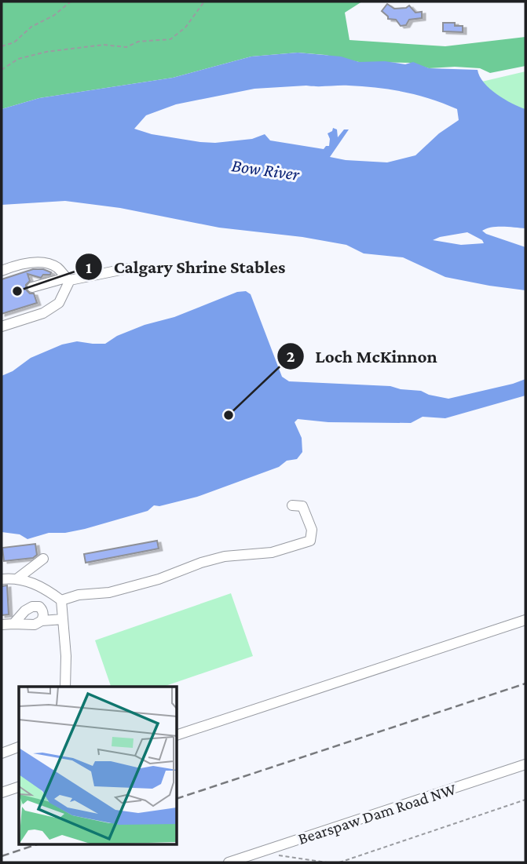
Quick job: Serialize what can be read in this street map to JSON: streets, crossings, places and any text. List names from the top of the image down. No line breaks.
{"streets":{"street":["Bearspaw Dam Road NW"]},"water":["Bow River"],"places":["Calgary Shrine Stables","Loch McKinnon"]}
